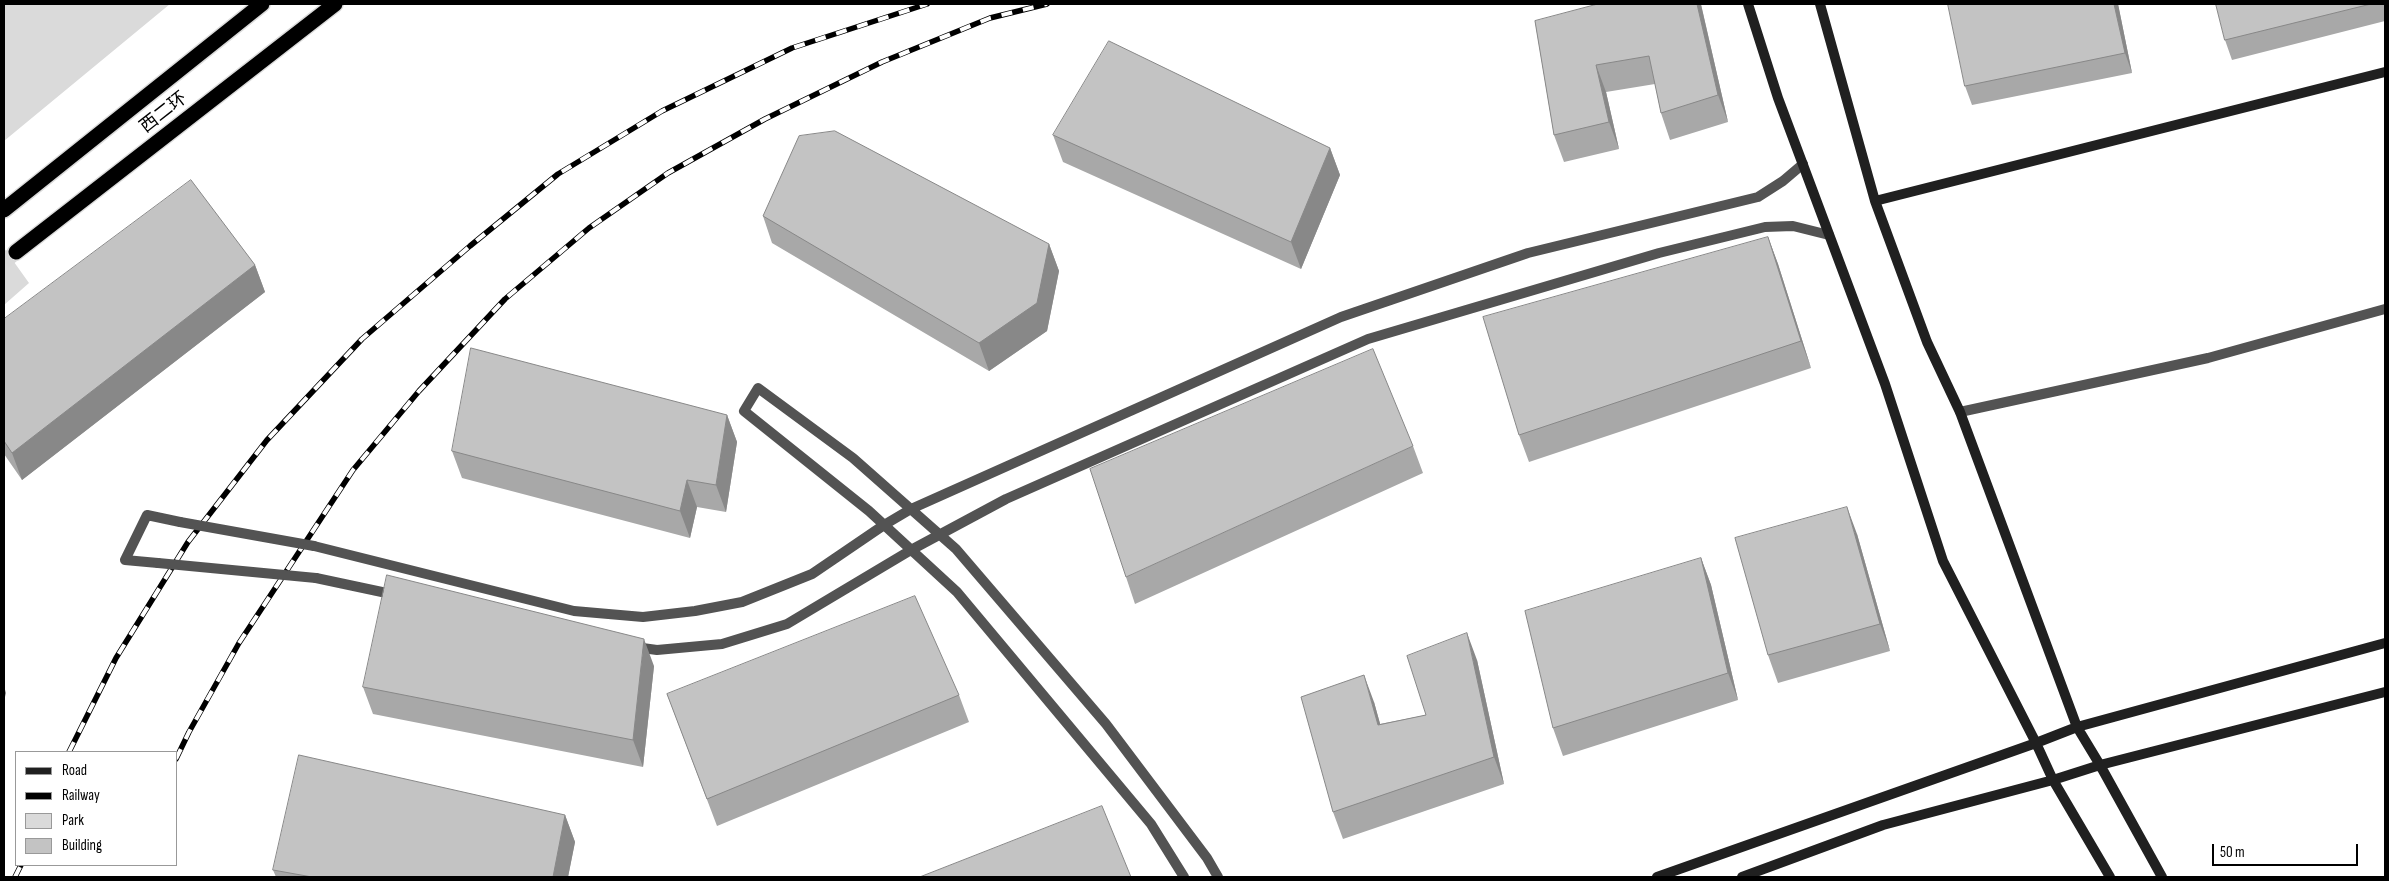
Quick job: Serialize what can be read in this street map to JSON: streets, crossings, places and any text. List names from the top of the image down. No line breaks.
{"streets":{"highway":["西二环"]},"legend":["Road","Railway","Park","Building"],"scale_bar":"50 m"}
